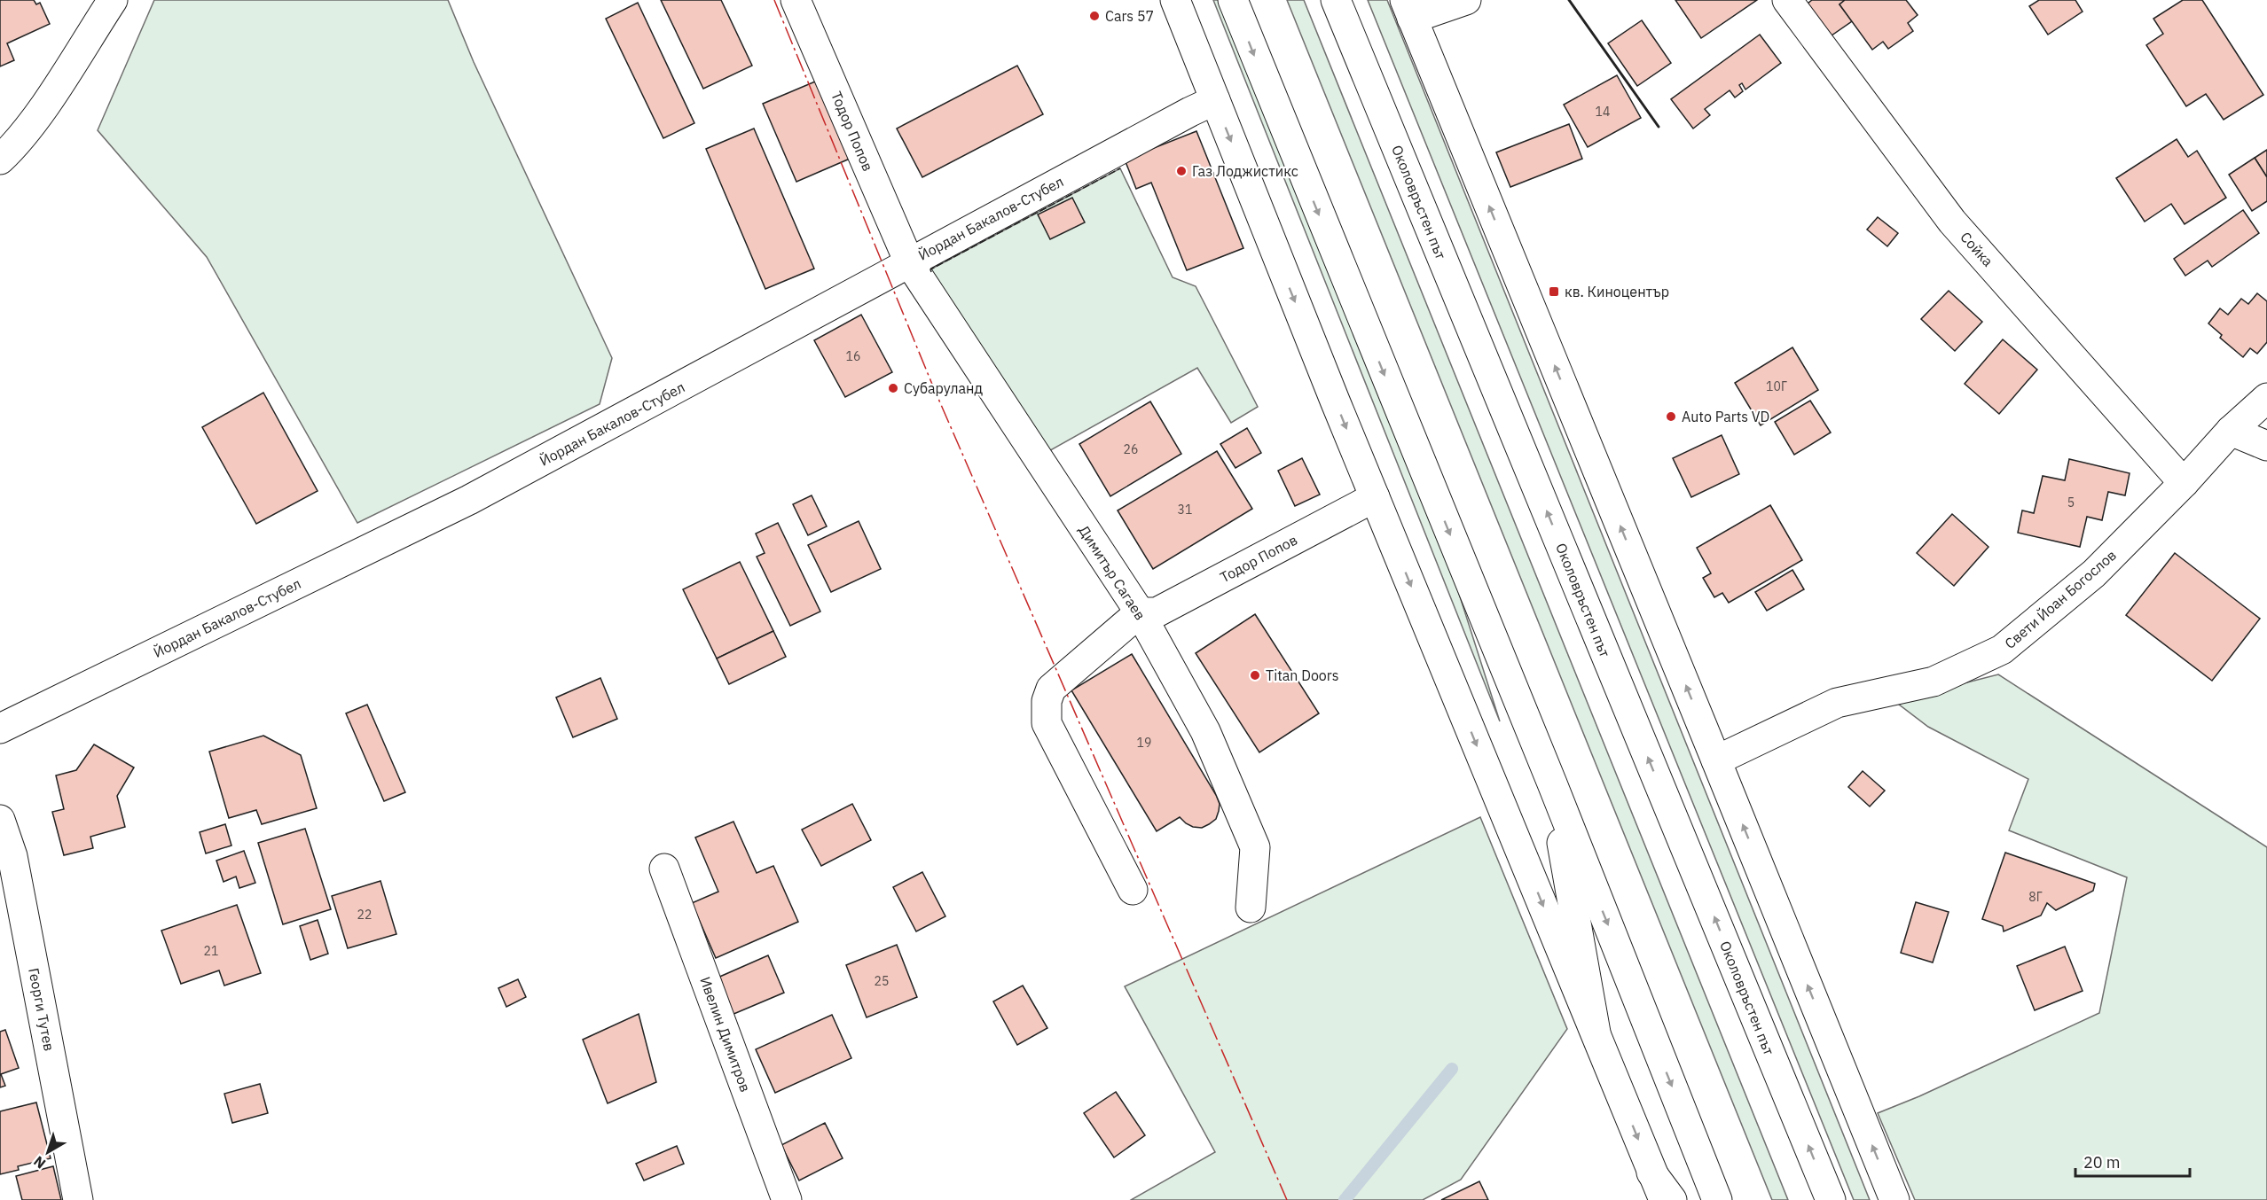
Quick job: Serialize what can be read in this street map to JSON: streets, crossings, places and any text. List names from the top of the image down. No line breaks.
{"streets":{"main road":["Тодор Попов","Околовръстен път","Йордан Бакалов-Стубел","Сойка","Димитър Сагаев","Свети Йоан Богослов","Георги Тутев","Ивелин Димитров"]},"crossings":[["Тодор Попов","Йордан Бакалов-Стубел"],["Тодор Попов","Димитър Сагаев"],["Йордан Бакалов-Стубел","Димитър Сагаев"],["Сойка","Свети Йоан Богослов"]],"places":{"other":["Cars 57","Газ Лоджистикс","Субаруланд","Auto Parts VD","Titan Doors"],"transit":["кв. Киноцентър"]},"house_numbers":["14","16","10Г","26","5","31","19","8Г","22","21","25"],"scale_bar":"20 m","north":"bottom left"}
